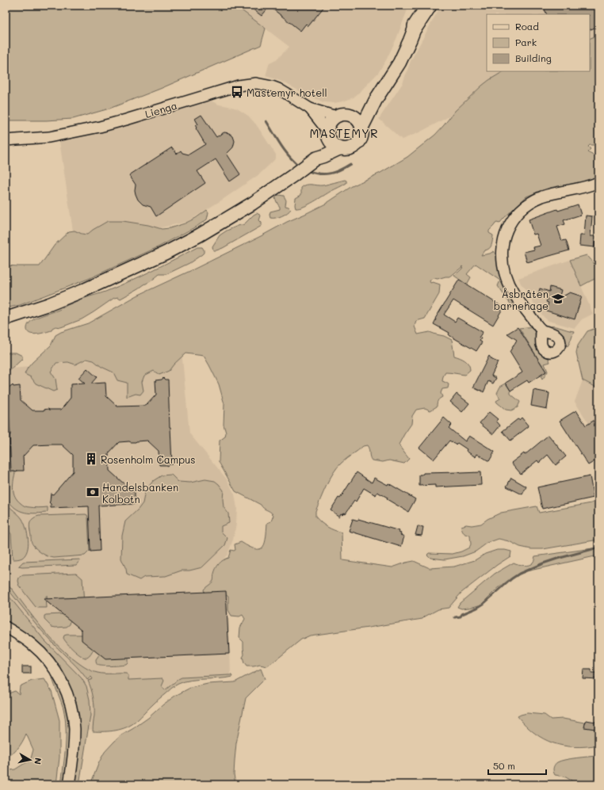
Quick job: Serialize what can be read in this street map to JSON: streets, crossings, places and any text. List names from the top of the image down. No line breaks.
{"streets":{"street":["Lienga"]},"districts":["MASTEMYR"],"places":{"bus stop":["Mastemyr hotell"],"school or university":["Åsbråten barnehage"],"building":["Rosenholm Campus"],"bank":["Handelsbanken Kolbotn"]},"legend":["Road","Park","Building"],"scale_bar":"50 m","north":"right"}
